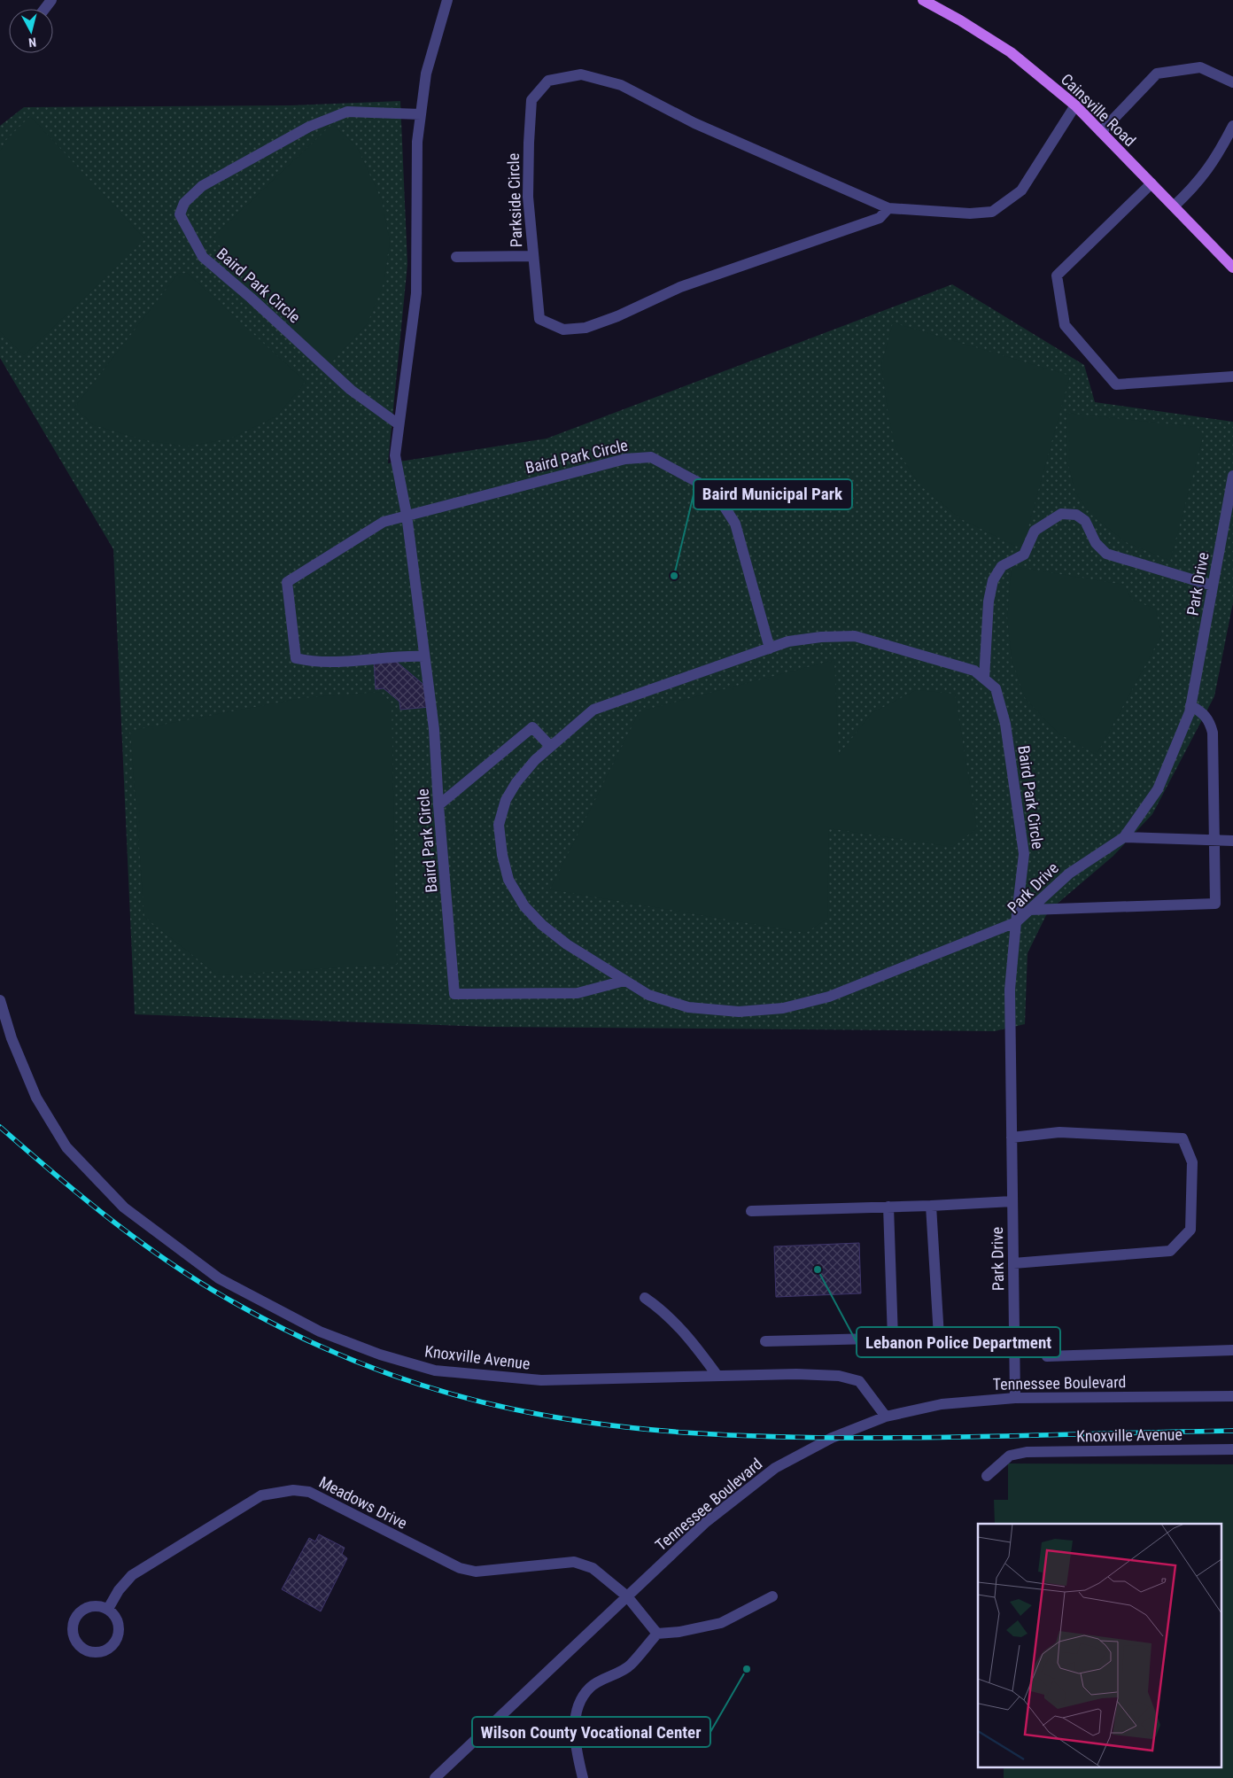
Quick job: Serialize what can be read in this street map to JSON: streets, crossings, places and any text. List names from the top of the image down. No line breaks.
{"streets":{"main road":["Cainsville Road"],"street":["Parkside Circle","Baird Park Circle","Park Drive","Knoxville Avenue","Tennessee Boulevard","Meadows Drive"]},"crossings":[["Cainsville Road","Parkside Circle"],["Baird Park Circle","Park Drive"],["Park Drive","Tennessee Boulevard"],["Knoxville Avenue","Tennessee Boulevard"],["Tennessee Boulevard","Meadows Drive"]],"places":["Baird Municipal Park","Lebanon Police Department","Wilson County Vocational Center"],"north":"bottom"}
